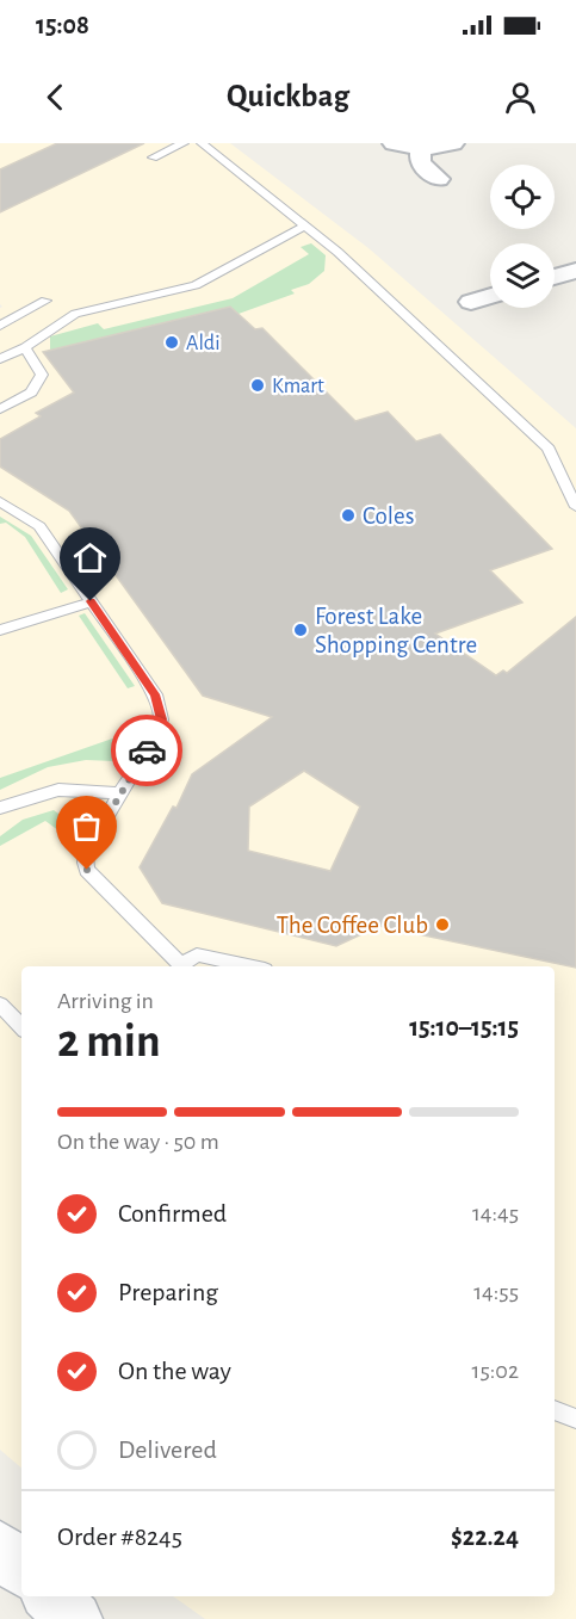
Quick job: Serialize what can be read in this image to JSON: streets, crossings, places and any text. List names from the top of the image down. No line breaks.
{"places":["Aldi","Kmart","Coles","Forest Lake Shopping Centre","The Coffee Club"],"page":{"status":"15:08","header":"Quickbag","heading":["2 min","Arriving in","15:10–15:15"],"panel":["Order #8245","$22.24"],"bar":"On the way · 50 m","list":[["Confirmed","14:45"],["Preparing","14:55"],["On the way","15:02"],"Delivered"]}}
